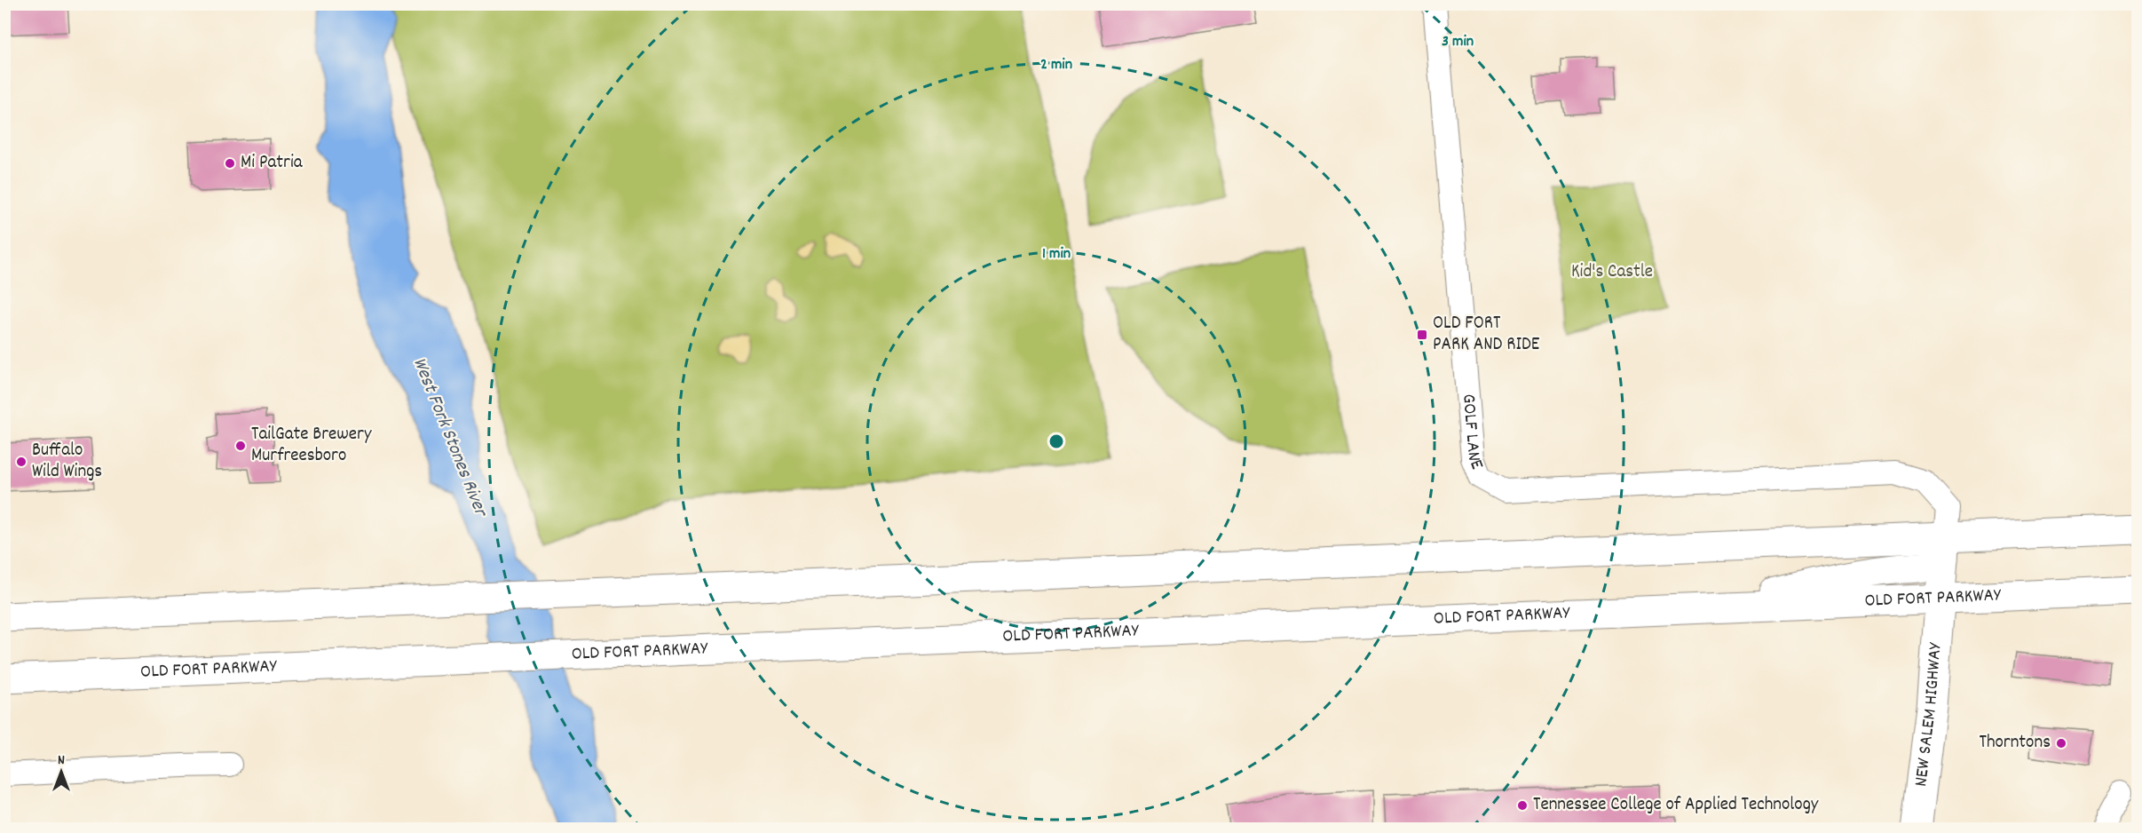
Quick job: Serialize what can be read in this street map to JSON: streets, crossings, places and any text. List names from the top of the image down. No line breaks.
{"streets":{"main road":["OLD FORT PARKWAY","NEW SALEM HIGHWAY"],"street":["GOLF LANE"]},"crossings":[["GOLF LANE","NEW SALEM HIGHWAY"],["OLD FORT PARKWAY","NEW SALEM HIGHWAY"]],"water":["West Fork Stones River"],"parks":["Kid's Castle"],"places":{"other":["Mi Patria","TailGate Brewery Murfreesboro","Buffalo Wild Wings","Thorntons","Tennessee College of Applied Technology"],"transit":["OLD FORT PARK AND RIDE"]},"north":"top","rings":["3 min","2 min","1 min"]}
